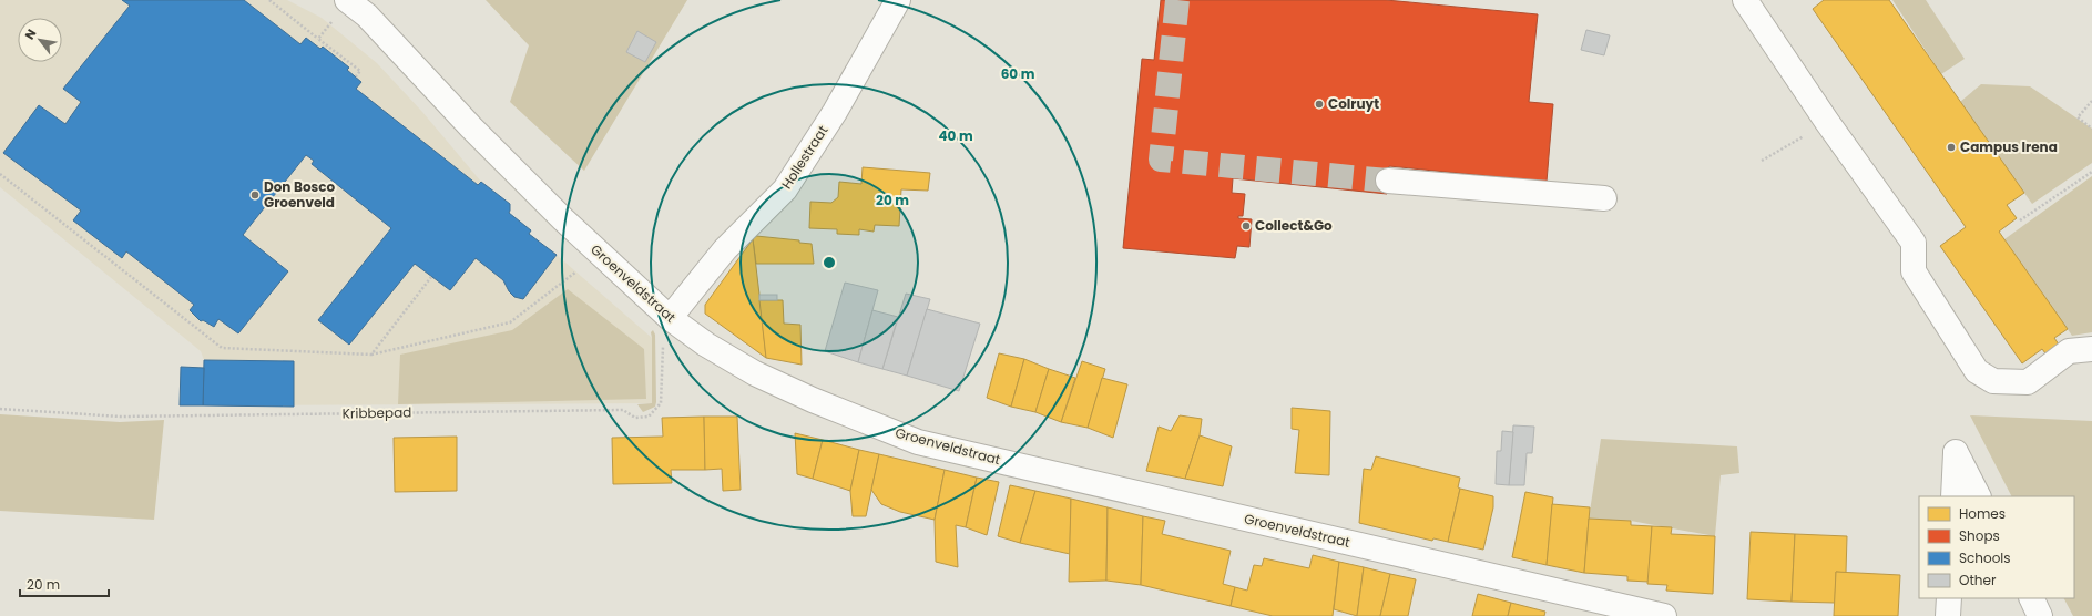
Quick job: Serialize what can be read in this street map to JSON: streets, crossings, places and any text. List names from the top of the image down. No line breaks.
{"streets":{"street":["Hollestraat","Groenveldstraat"],"path":["Kribbepad"]},"crossings":[["Hollestraat","Groenveldstraat"],["Hollestraat","Kribbepad"],["Groenveldstraat","Kribbepad"]],"places":["Colruyt","Campus Irena","Don Bosco Groenveld","Collect&Go"],"legend":["Homes","Shops","Schools","Other"],"scale_bar":"20 m","north":"top left","rings":["60 m","40 m","20 m"]}
